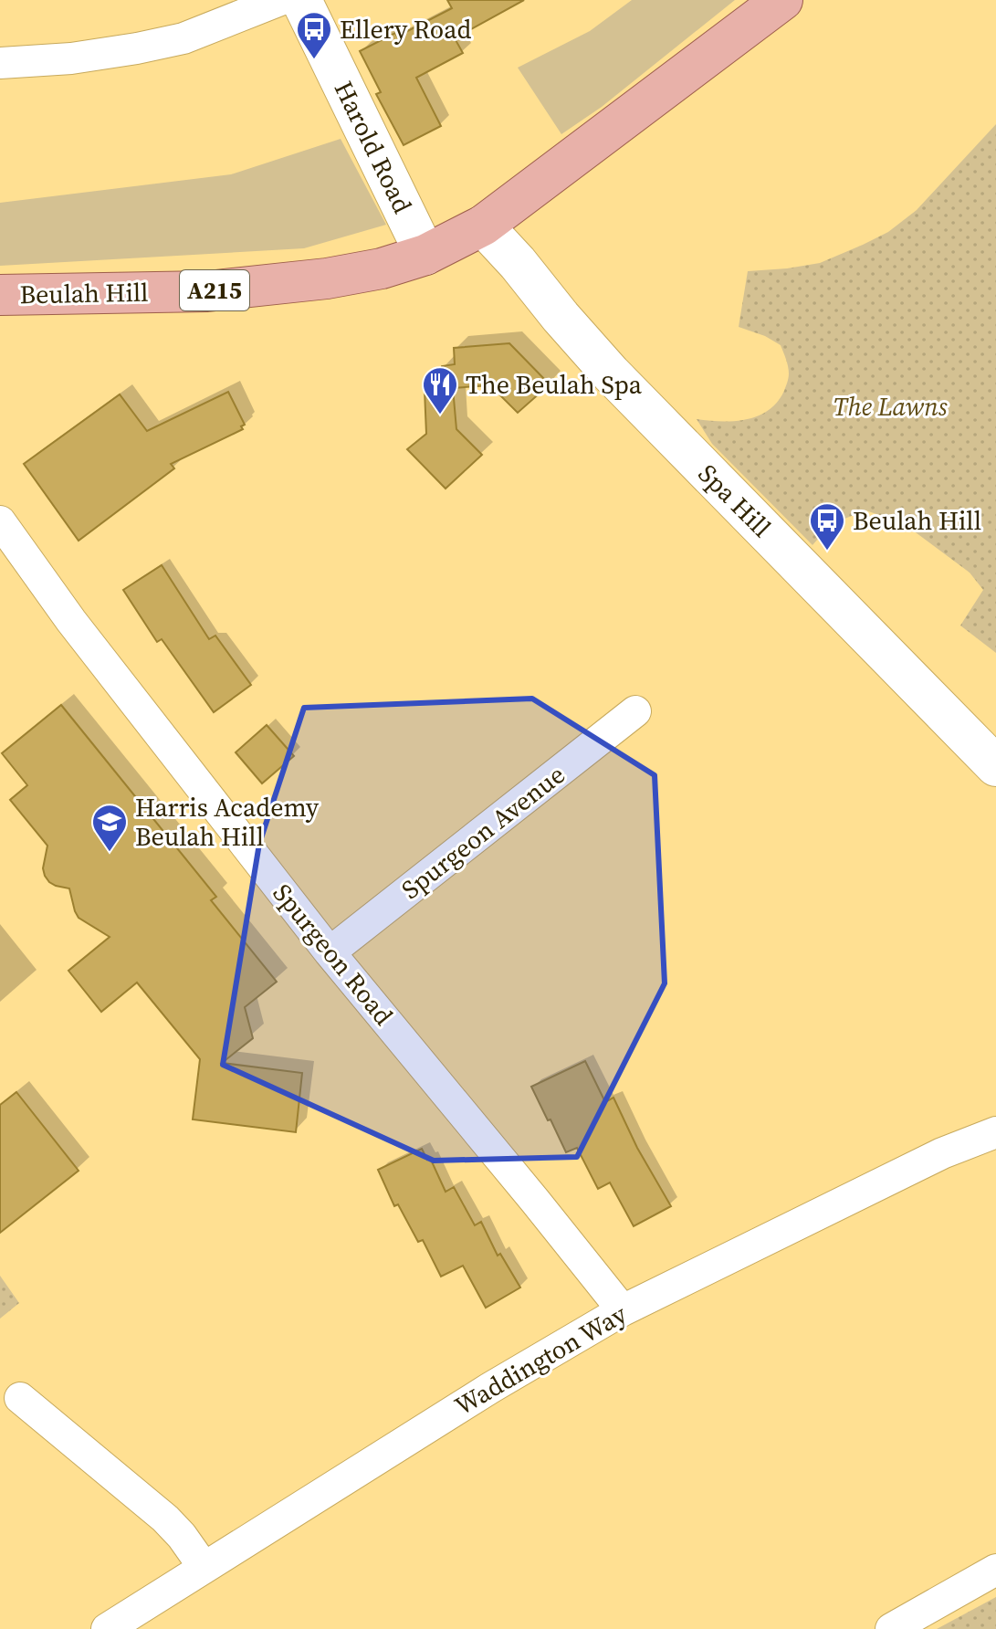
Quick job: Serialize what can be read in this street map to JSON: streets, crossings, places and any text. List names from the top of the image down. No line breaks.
{"streets":{"main road":["A215","Beulah Hill"],"street":["Harold Road","Spa Hill","Spurgeon Avenue","Spurgeon Road","Waddington Way"]},"crossings":[["Harold Road","Beulah Hill"],["Beulah Hill","Spa Hill"],["Spurgeon Avenue","Spurgeon Road"],["Spurgeon Road","Waddington Way"]],"parks":["The Lawns"],"places":{"bus stop":["Ellery Road","Beulah Hill"],"restaurant":["The Beulah Spa"],"school or university":["Harris Academy Beulah Hill"]}}
